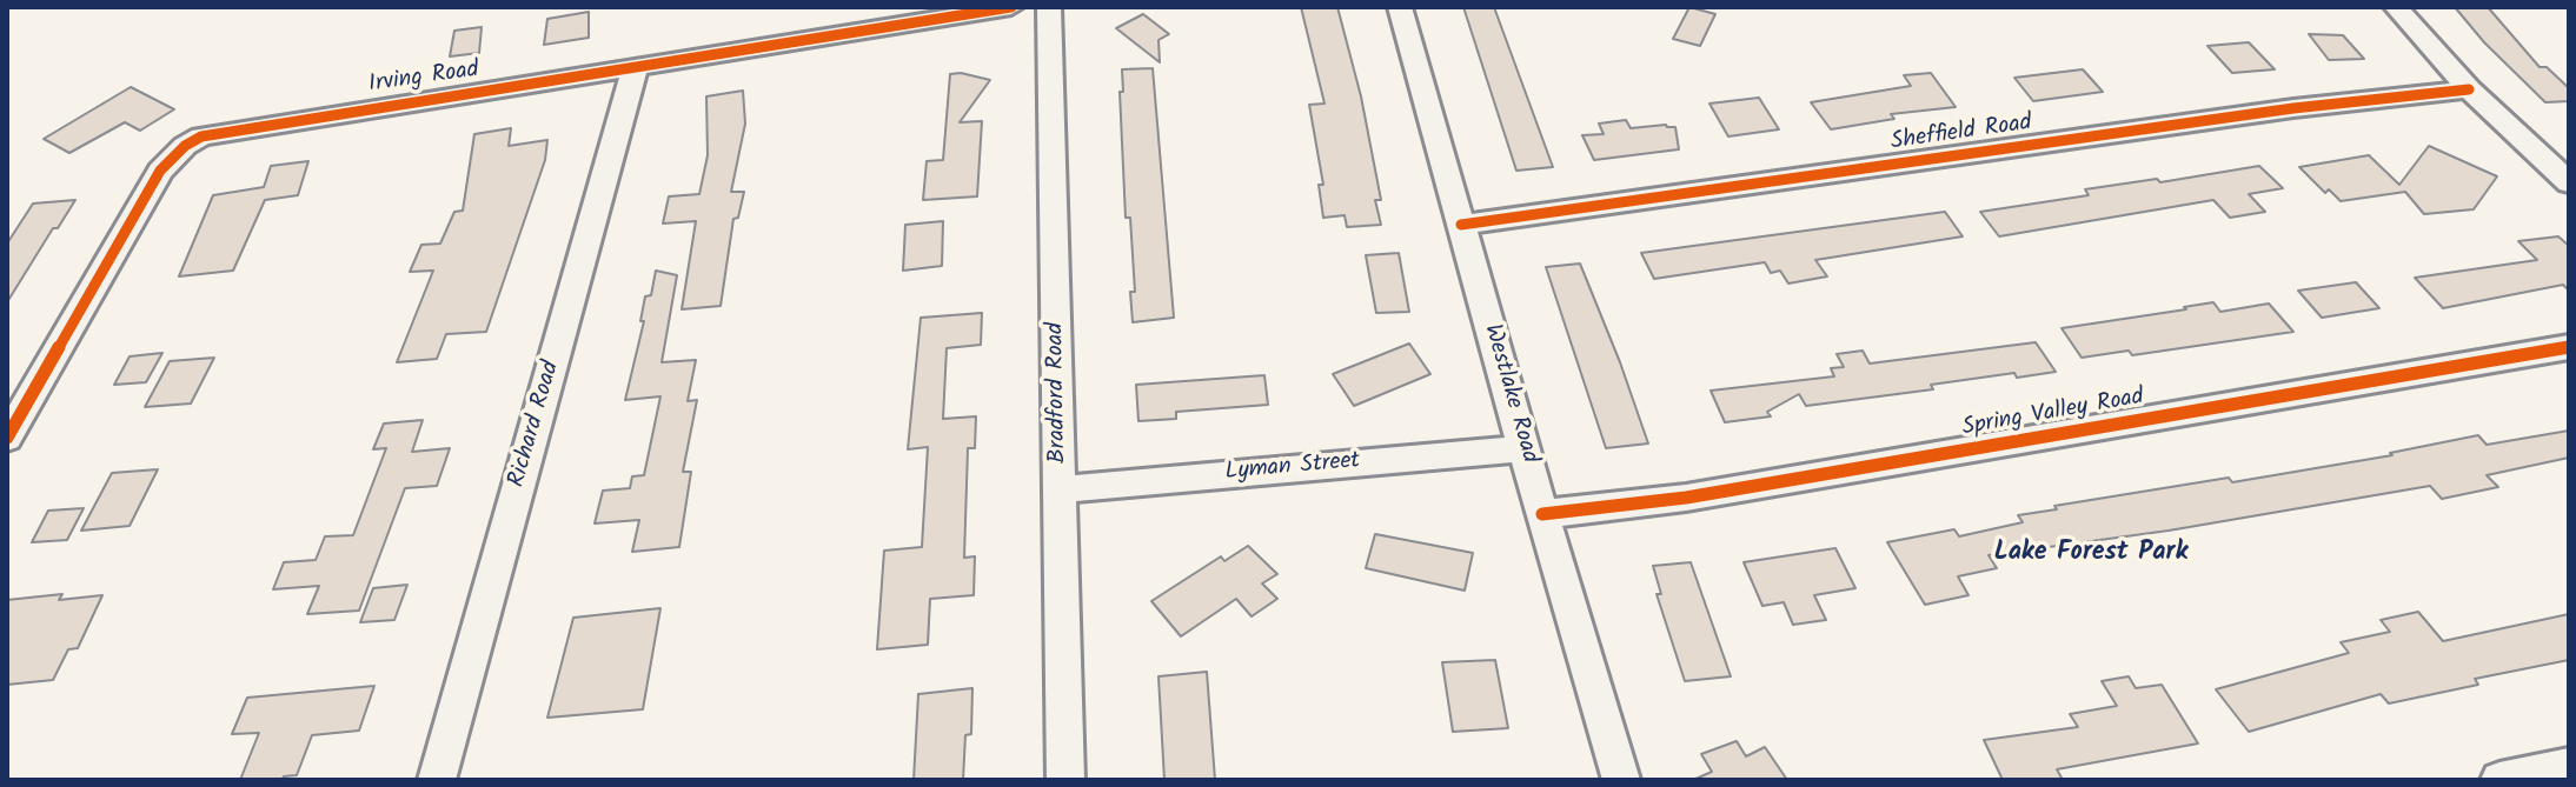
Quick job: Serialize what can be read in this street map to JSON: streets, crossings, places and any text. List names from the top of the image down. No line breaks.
{"streets":{"street":["Irving Road","Sheffield Road","Bradford Road","Westlake Road","Spring Valley Road","Richard Road","Lyman Street"]},"crossings":[["Irving Road","Richard Road"],["Sheffield Road","Westlake Road"],["Bradford Road","Lyman Street"],["Westlake Road","Spring Valley Road"],["Westlake Road","Lyman Street"]],"districts":["Lake Forest Park"]}
